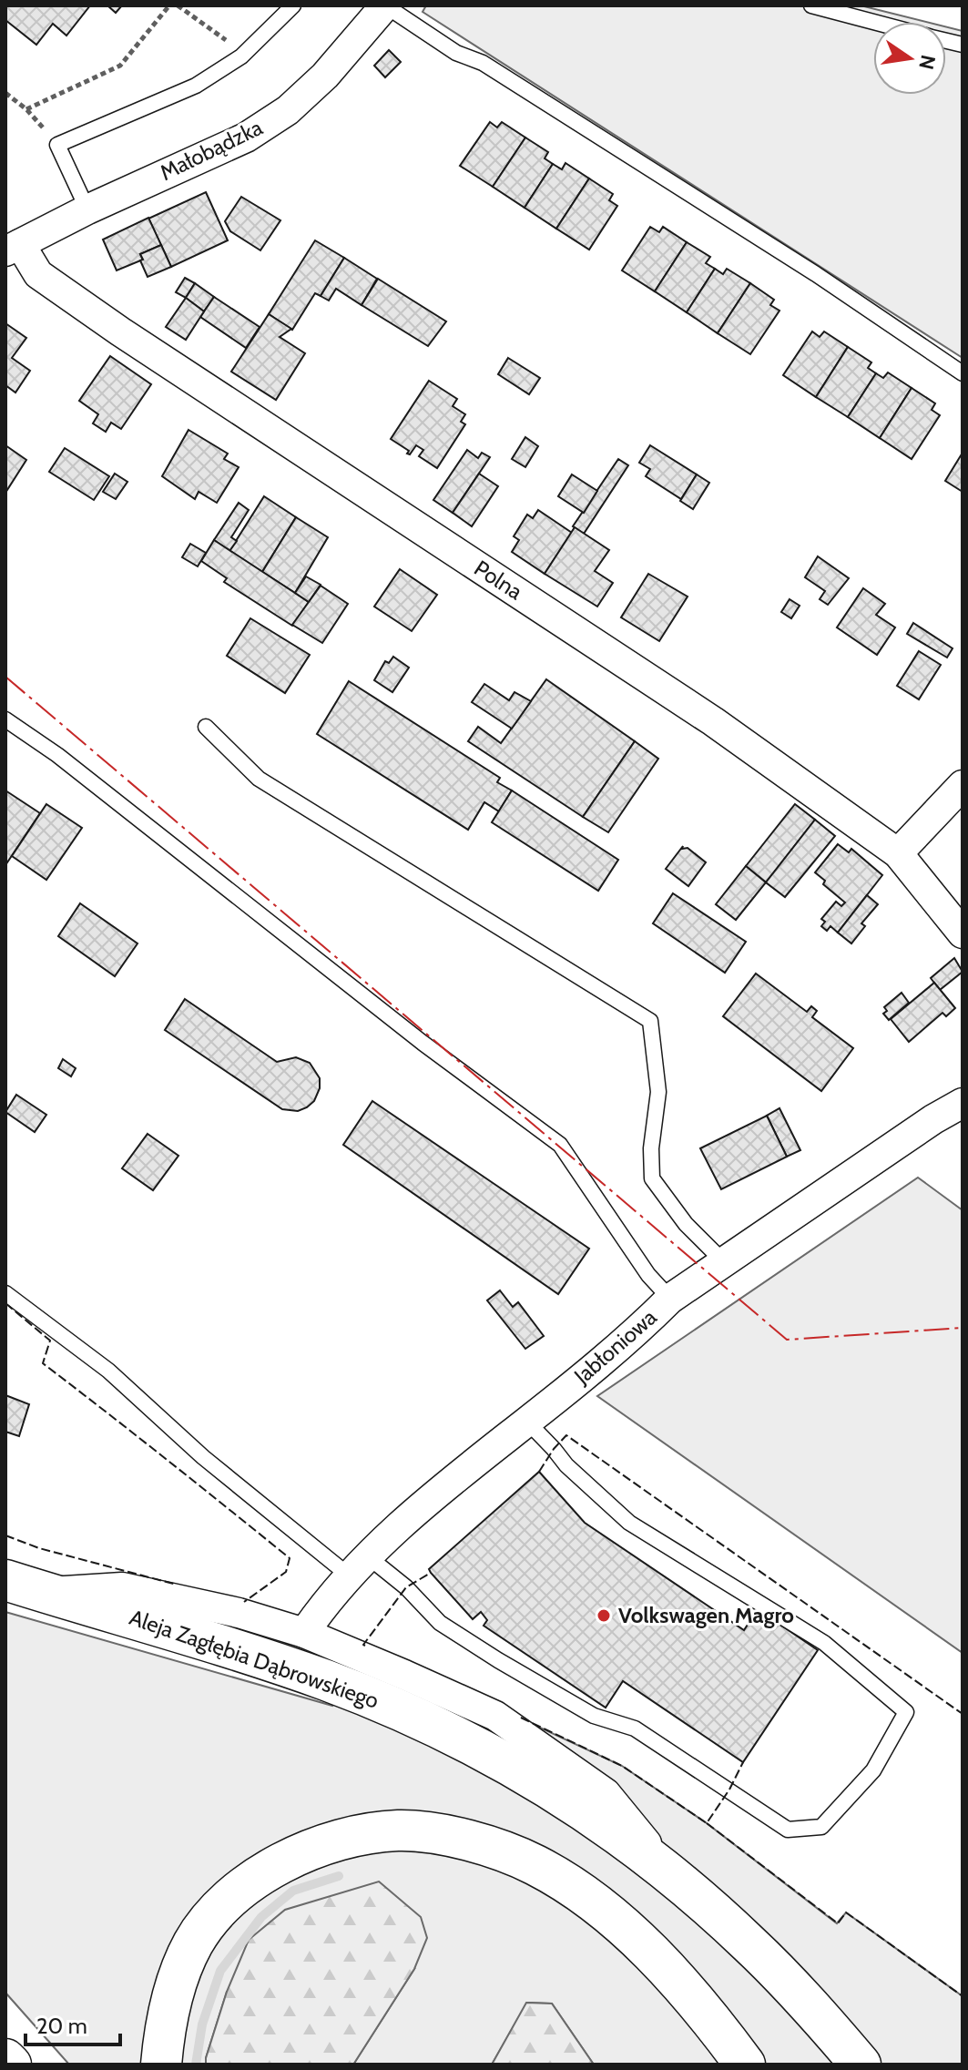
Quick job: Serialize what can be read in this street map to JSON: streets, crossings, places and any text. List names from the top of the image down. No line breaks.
{"streets":{"main road":["Aleja Zagłębia Dąbrowskiego"],"street":["Małobądzka","Polna","Jabłoniowa"]},"crossings":[["Małobądzka","Polna"]],"places":["Volkswagen Magro"],"scale_bar":"20 m","north":"right"}
